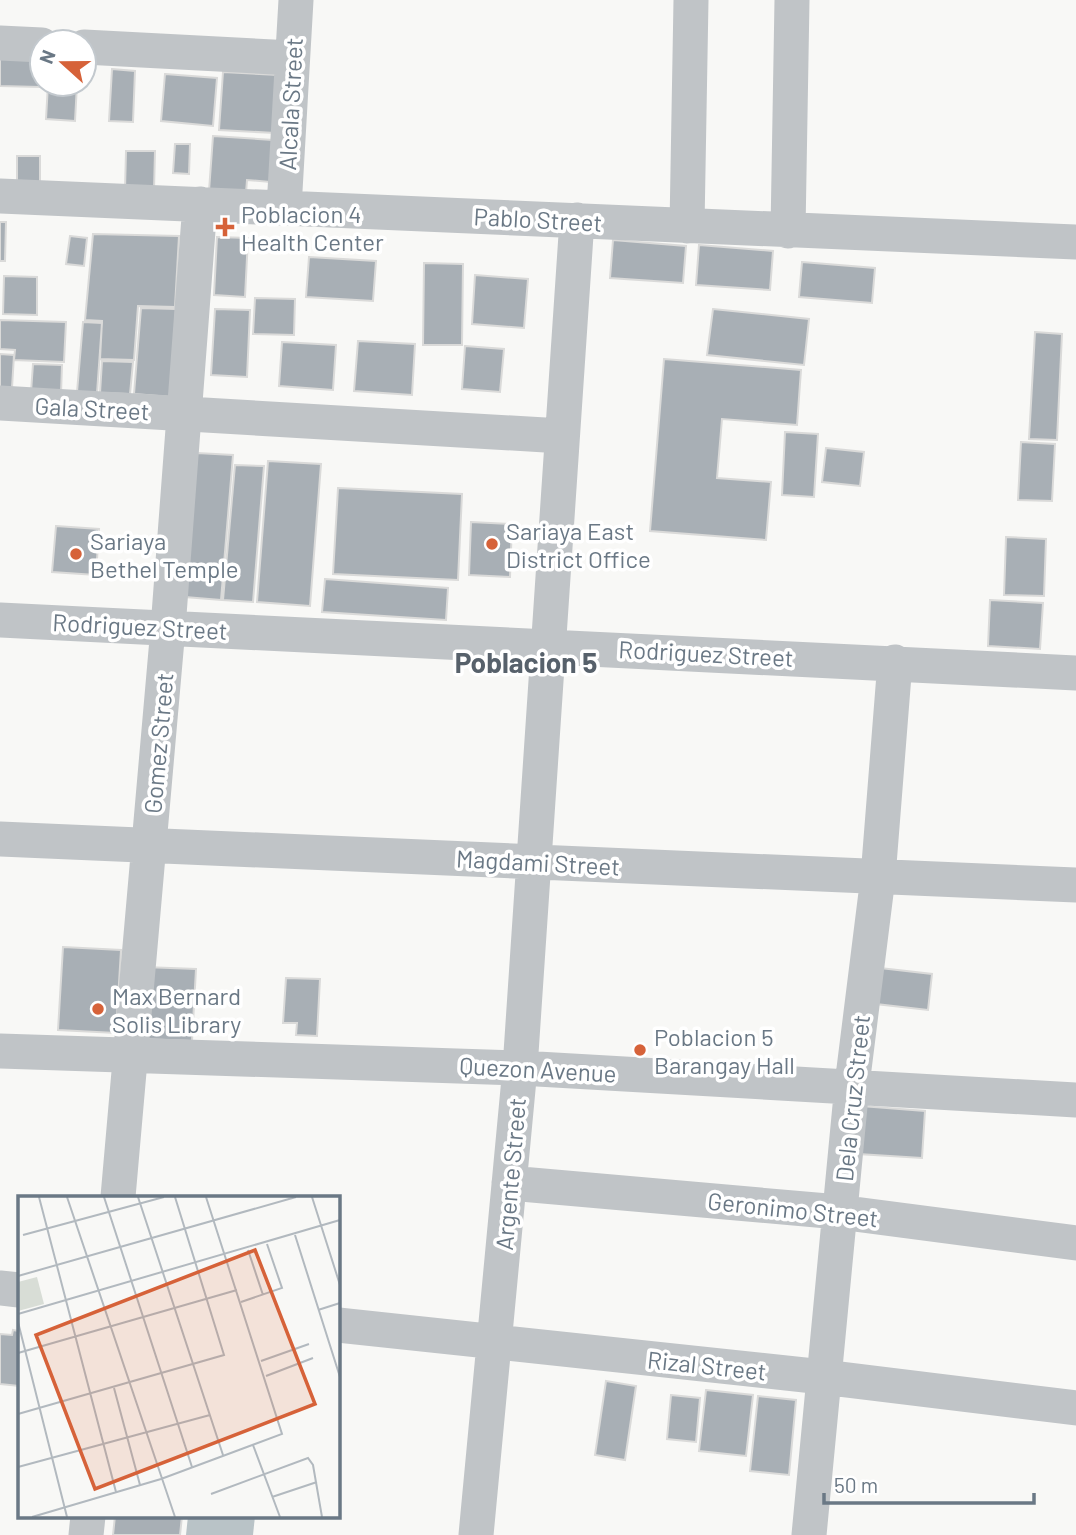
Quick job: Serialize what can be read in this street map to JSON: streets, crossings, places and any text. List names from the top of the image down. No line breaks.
{"streets":{"street":["Alcala Street","Pablo Street","Gala Street","Rodriguez Street","Gomez Street","Magdami Street","Quezon Avenue","Dela Cruz Street","Argente Street","Geronimo Street","Rizal Street"]},"crossings":[["Alcala Street","Pablo Street"],["Pablo Street","Gomez Street"],["Pablo Street","Argente Street"],["Gala Street","Gomez Street"],["Gala Street","Argente Street"],["Rodriguez Street","Gomez Street"],["Rodriguez Street","Dela Cruz Street"],["Rodriguez Street","Argente Street"],["Gomez Street","Magdami Street"],["Gomez Street","Quezon Avenue"],["Magdami Street","Dela Cruz Street"],["Magdami Street","Argente Street"],["Quezon Avenue","Dela Cruz Street"],["Quezon Avenue","Argente Street"],["Dela Cruz Street","Geronimo Street"],["Dela Cruz Street","Rizal Street"],["Argente Street","Geronimo Street"],["Argente Street","Rizal Street"]],"districts":["Poblacion 5"],"places":{"health":["Poblacion 4 Health Center"],"other":["Sariaya East District Office","Sariaya Bethel Temple","Max Bernard Solis Library","Poblacion 5 Barangay Hall"]},"scale_bar":"50 m","north":"left"}
